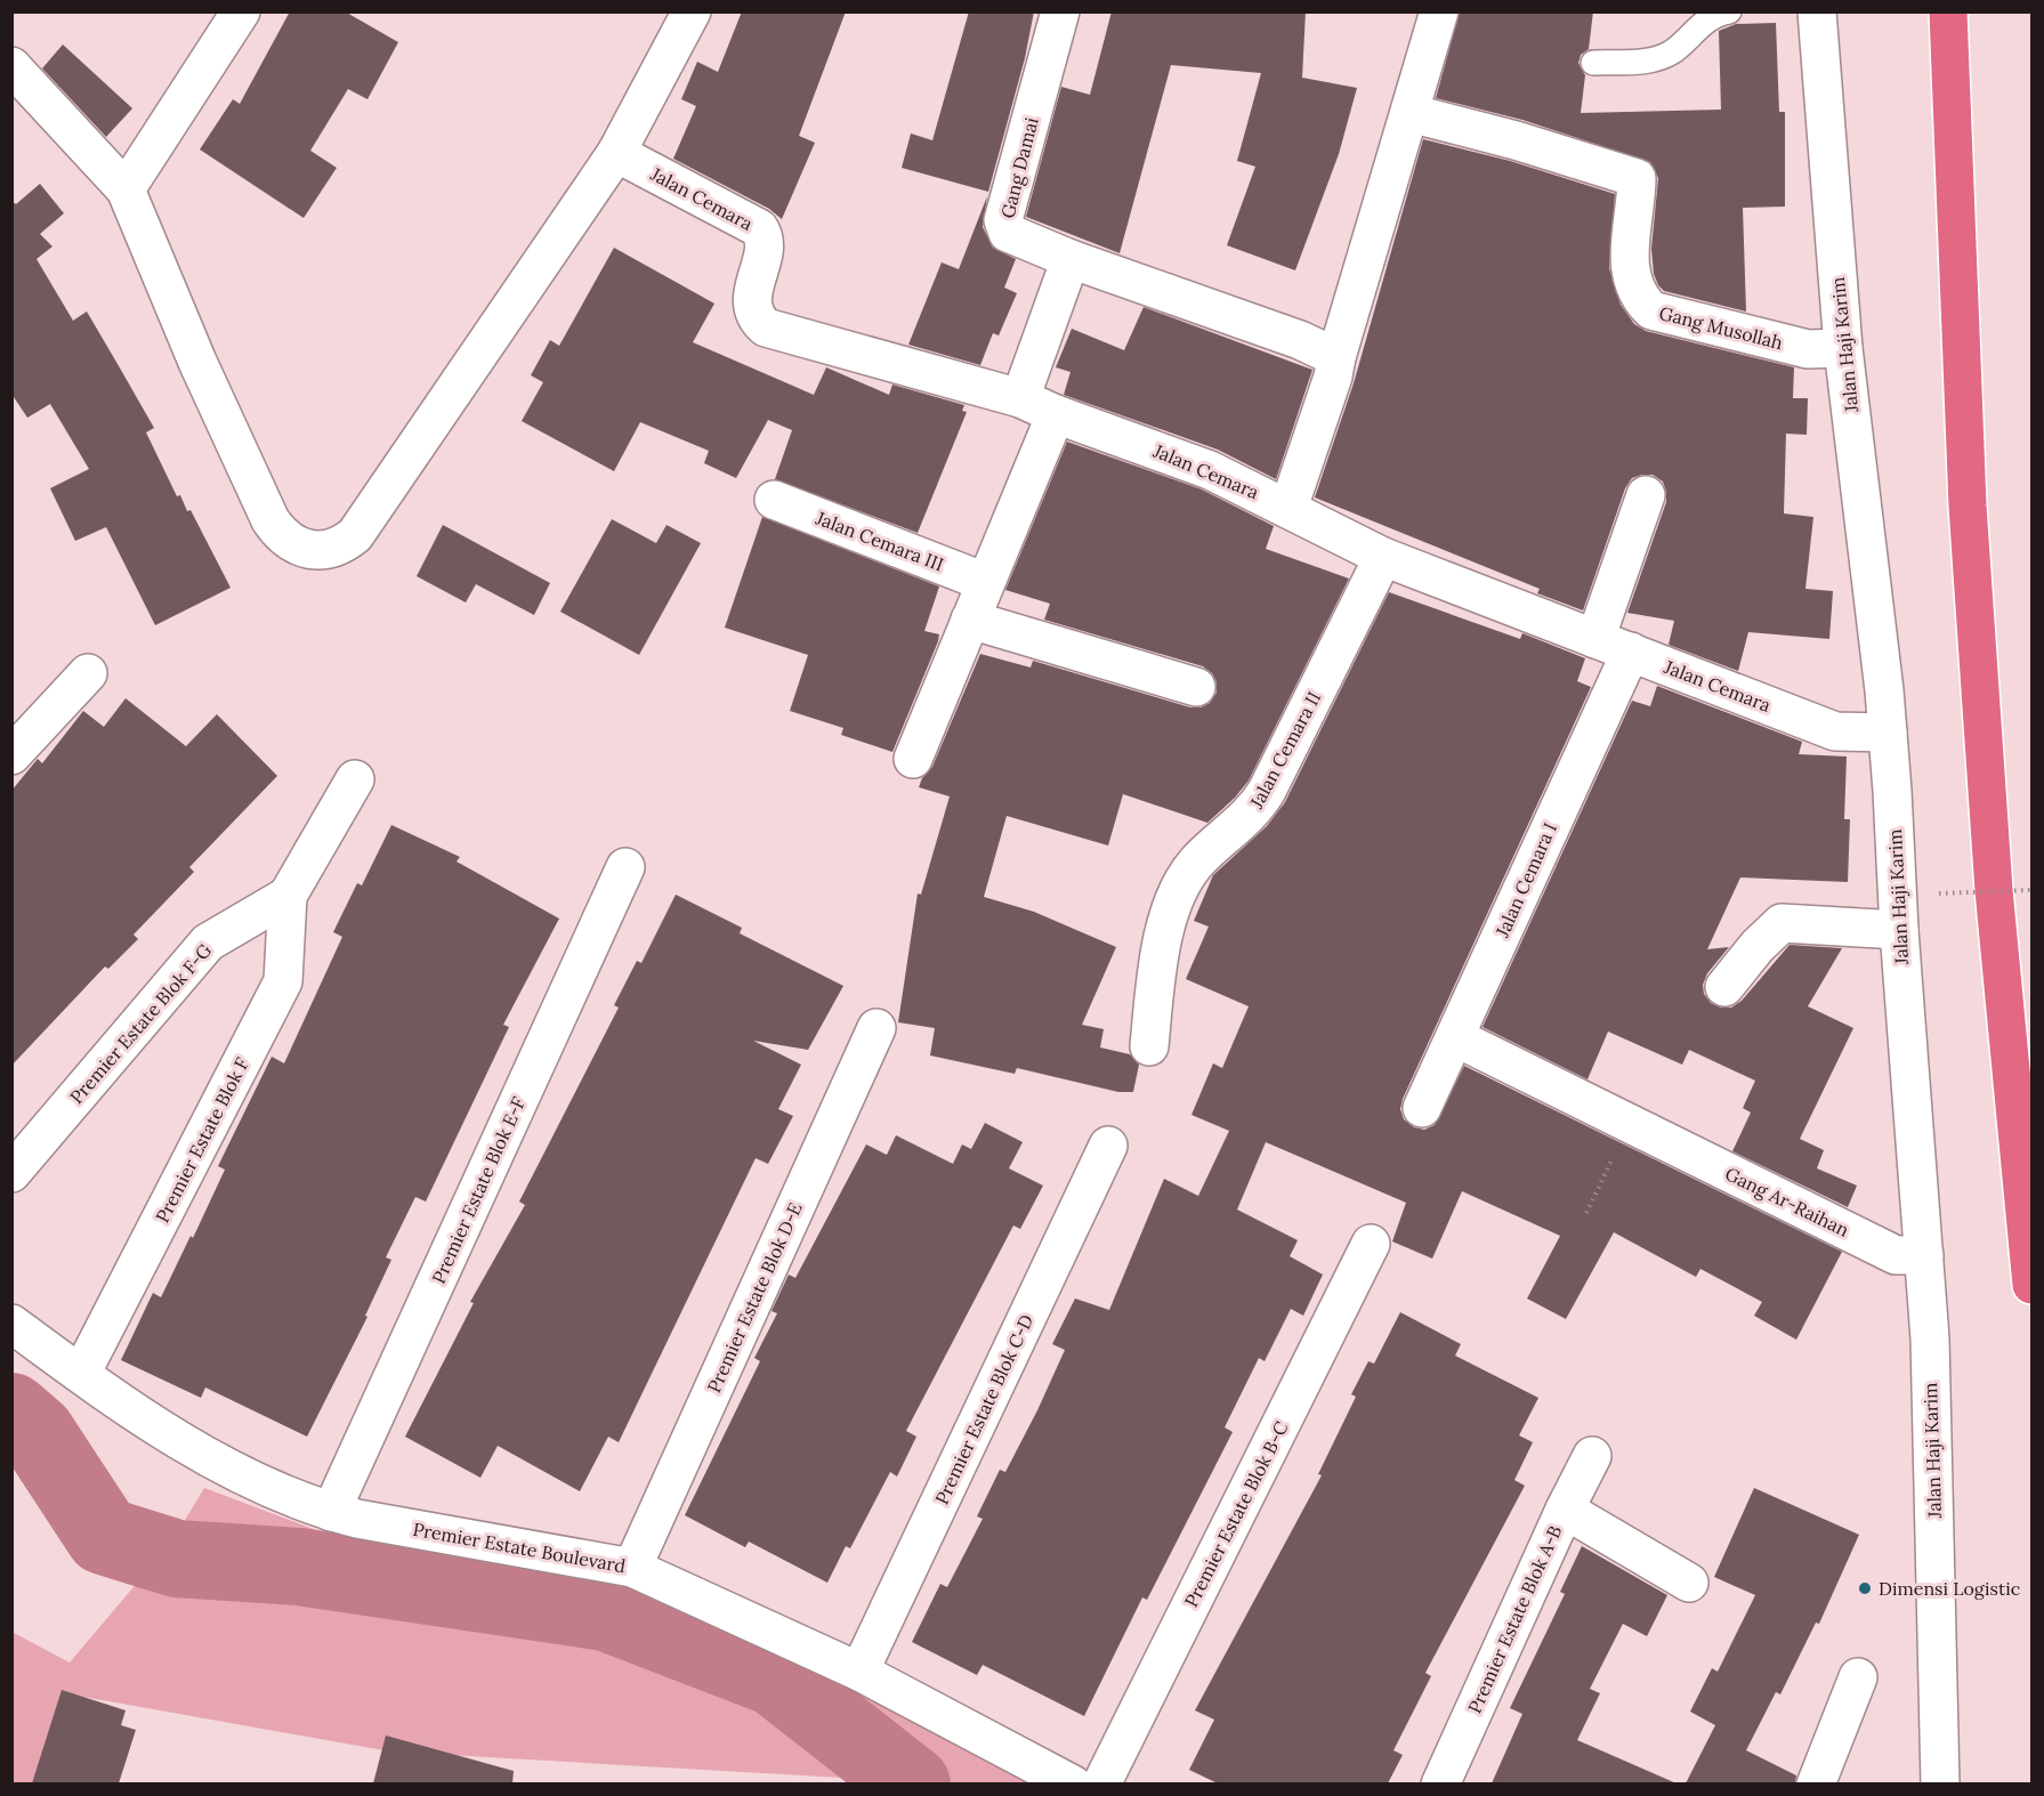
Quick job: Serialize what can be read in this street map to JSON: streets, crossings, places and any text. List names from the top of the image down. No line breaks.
{"streets":{"street":["Gang Damai","Jalan Cemara","Gang Musollah","Jalan Haji Karim","Jalan Cemara III","Jalan Cemara II","Jalan Cemara I","Premier Estate Blok F-G","Premier Estate Blok F","Premier Estate Blok E-F","Gang Ar-Raihan","Premier Estate Blok D-E","Premier Estate Blok C-D","Premier Estate Blok B-C","Premier Estate Boulevard","Premier Estate Blok A-B"]},"crossings":[["Jalan Cemara","Jalan Haji Karim"],["Jalan Cemara","Jalan Cemara II"],["Jalan Cemara","Jalan Cemara I"],["Gang Musollah","Jalan Haji Karim"],["Jalan Haji Karim","Gang Ar-Raihan"],["Jalan Cemara I","Gang Ar-Raihan"],["Premier Estate Blok F-G","Premier Estate Blok F"],["Premier Estate Blok F","Premier Estate Boulevard"],["Premier Estate Blok E-F","Premier Estate Boulevard"],["Premier Estate Blok D-E","Premier Estate Boulevard"],["Premier Estate Blok C-D","Premier Estate Boulevard"]],"places":["Dimensi Logistic"]}
